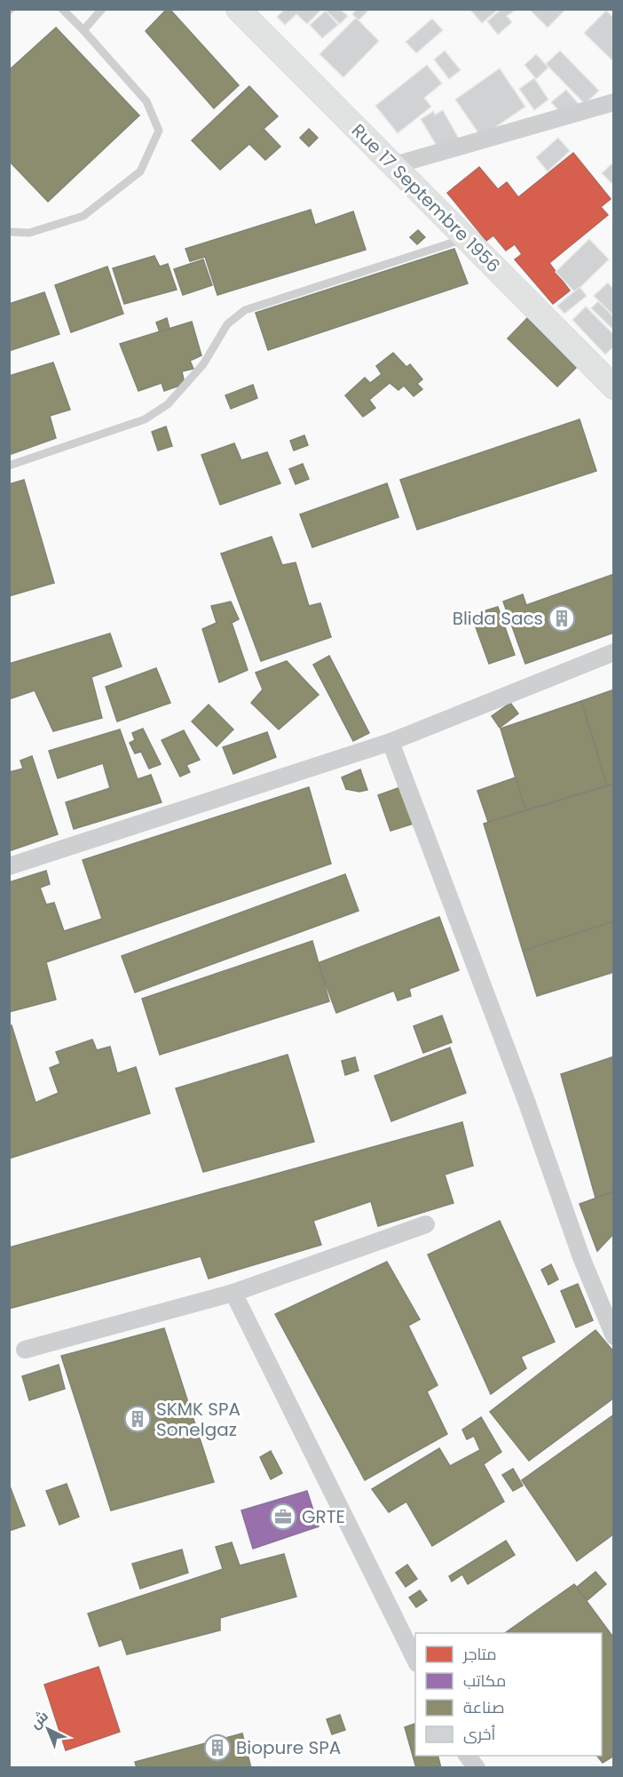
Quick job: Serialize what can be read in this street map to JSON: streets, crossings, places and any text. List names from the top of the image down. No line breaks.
{"streets":{"main road":["Rue 17 Septembre 1956"]},"places":{"building":["Blida Sacs","SKMK SPA Sonelgaz","Biopure SPA"],"office":["GRTE"]},"legend":["متاجر","مكاتب","صناعة","أخرى"],"north":"top left"}
